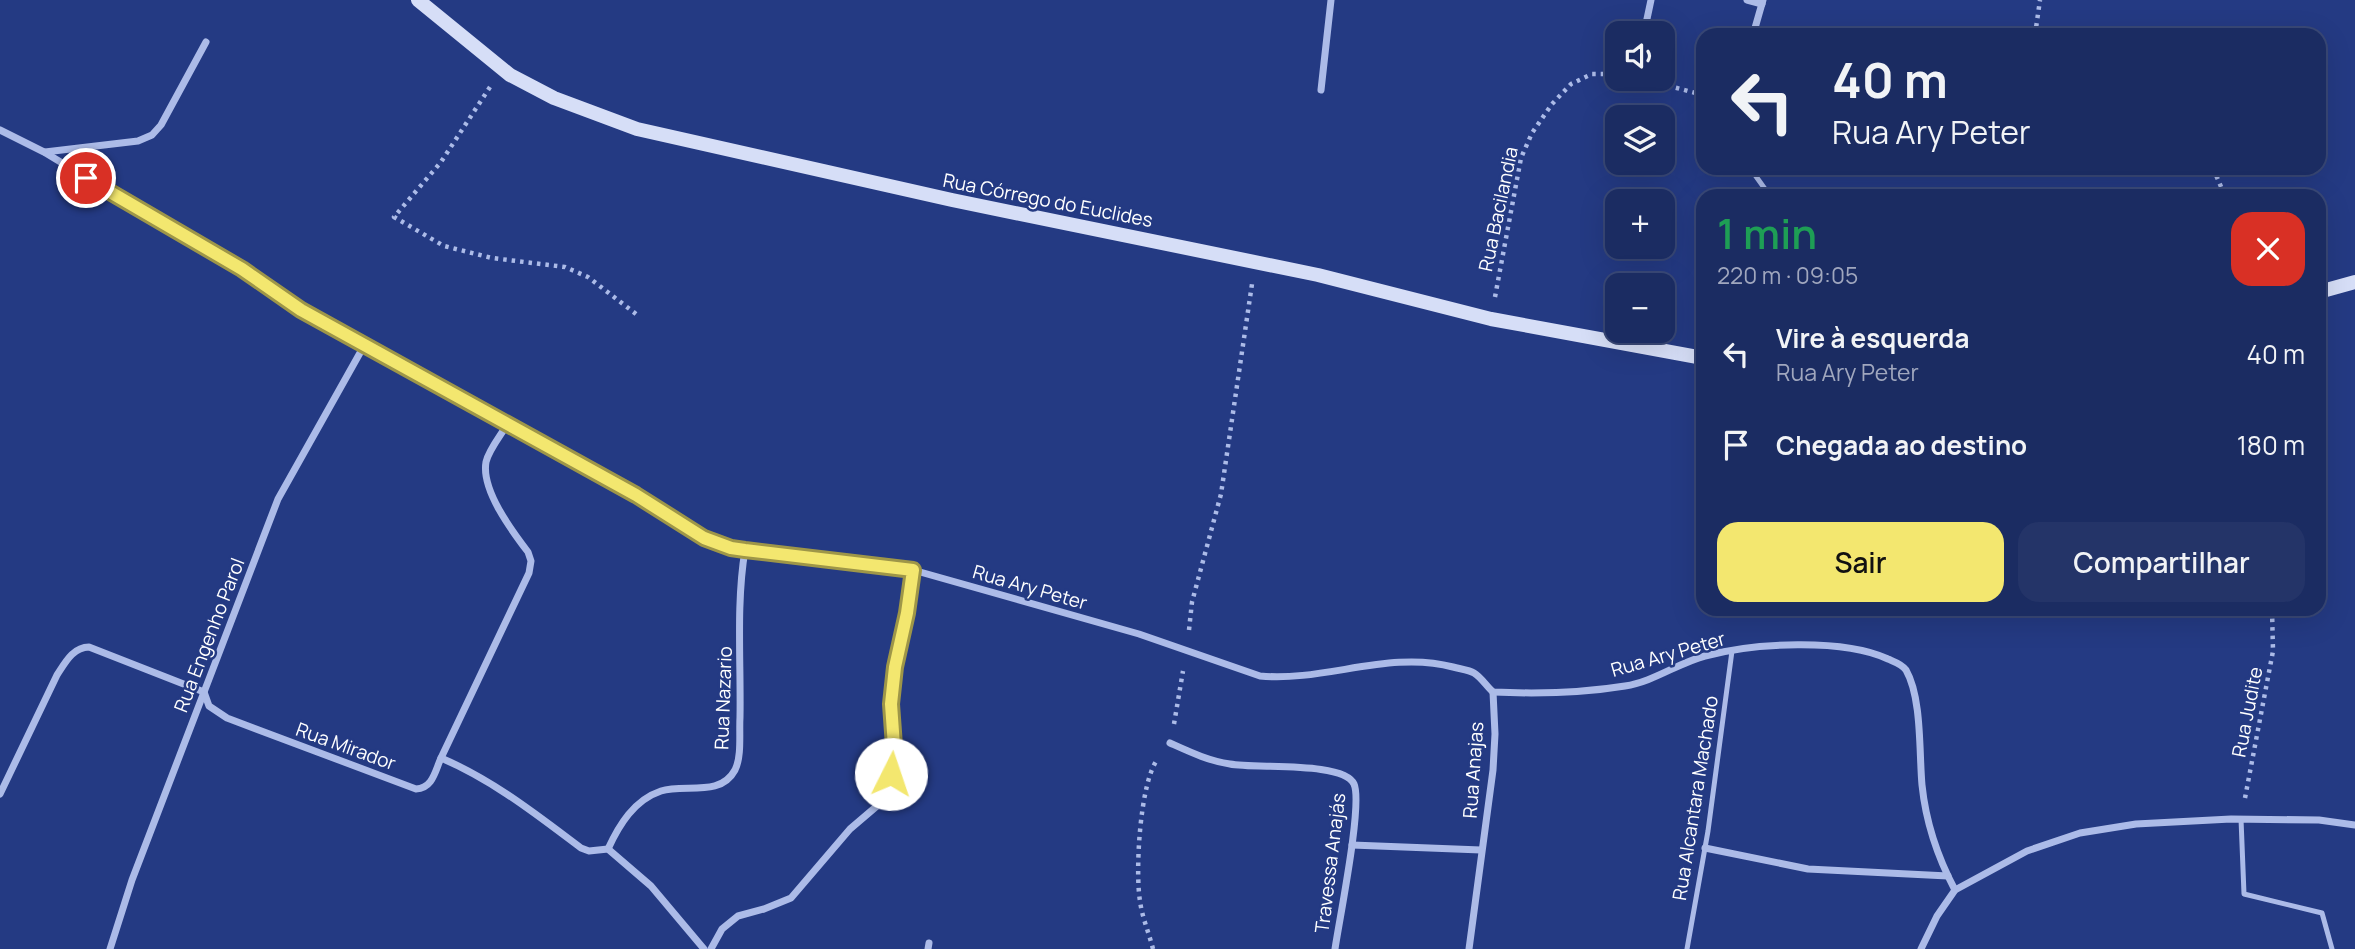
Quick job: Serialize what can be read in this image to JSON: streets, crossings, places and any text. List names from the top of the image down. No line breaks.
{"streets":{"main road":["Rua Córrego do Euclides"],"street":["Rua Ary Peter","Rua Engenho Parol","Rua Nazario","Rua Mirador","Rua Anajas","Travessa Anajás"],"lane":["Rua Alcantara Machado"],"path":["Rua Bacilandia","Rua Judite"]},"crossings":[["Rua Córrego do Euclides","Rua Bacilandia"],["Rua Ary Peter","Rua Engenho Parol"],["Rua Ary Peter","Rua Nazario"],["Rua Ary Peter","Rua Anajas"],["Rua Ary Peter","Rua Alcantara Machado"],["Rua Engenho Parol","Rua Mirador"]],"page":{"map_buttons":["+","−"],"turn":["40 m","Rua Ary Peter"],"heading":["1 min","220 m · 09:05"],"list":[{"name":"Vire à esquerda","note":"Rua Ary Peter","value":"40 m"},{"name":"Chegada ao destino","value":"180 m"}],"buttons":["Sair","Compartilhar"]}}
